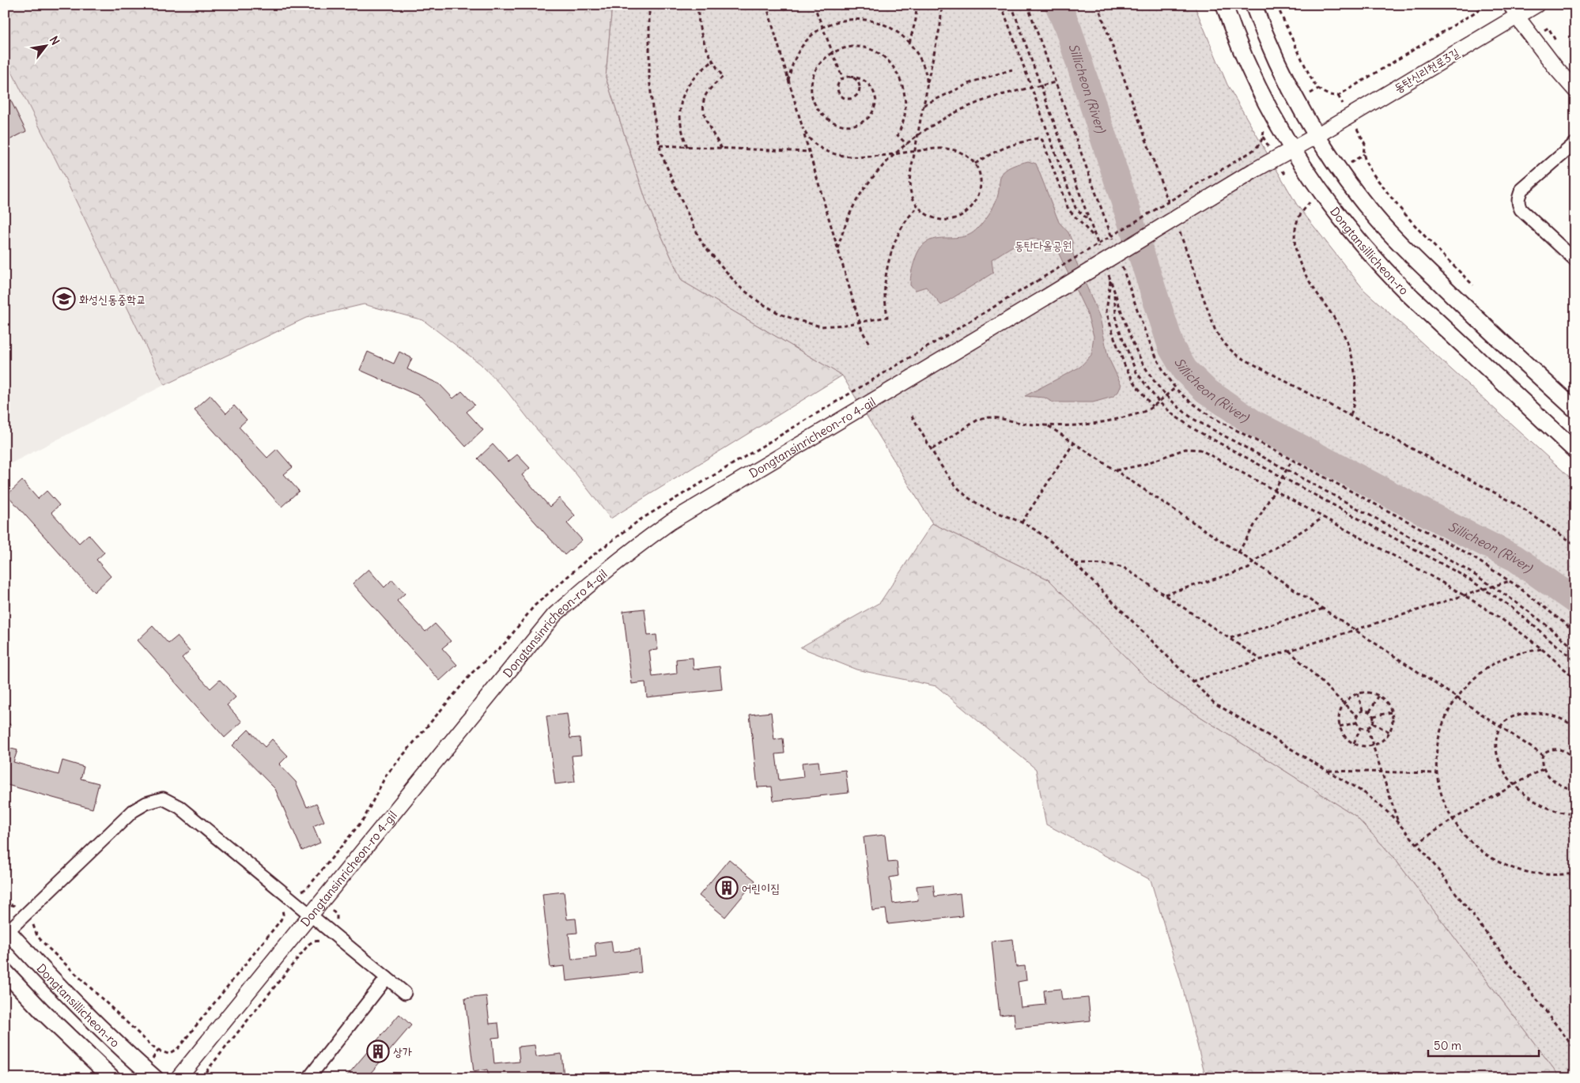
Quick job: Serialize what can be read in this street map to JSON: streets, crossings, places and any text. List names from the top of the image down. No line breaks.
{"streets":{"main road":["Dongtansillicheon-ro"],"street":["동탄신리천로3길","Dongtansinricheon-ro 4-gil"]},"crossings":[["동탄신리천로3길","Dongtansillicheon-ro"],["동탄신리천로3길","Dongtansinricheon-ro 4-gil"]],"water":["Sillicheon (River)"],"parks":["동탄다올공원"],"places":{"school or university":["화성신동중학교"],"building":["어린이집","상가"]},"scale_bar":"50 m","north":"top right"}
